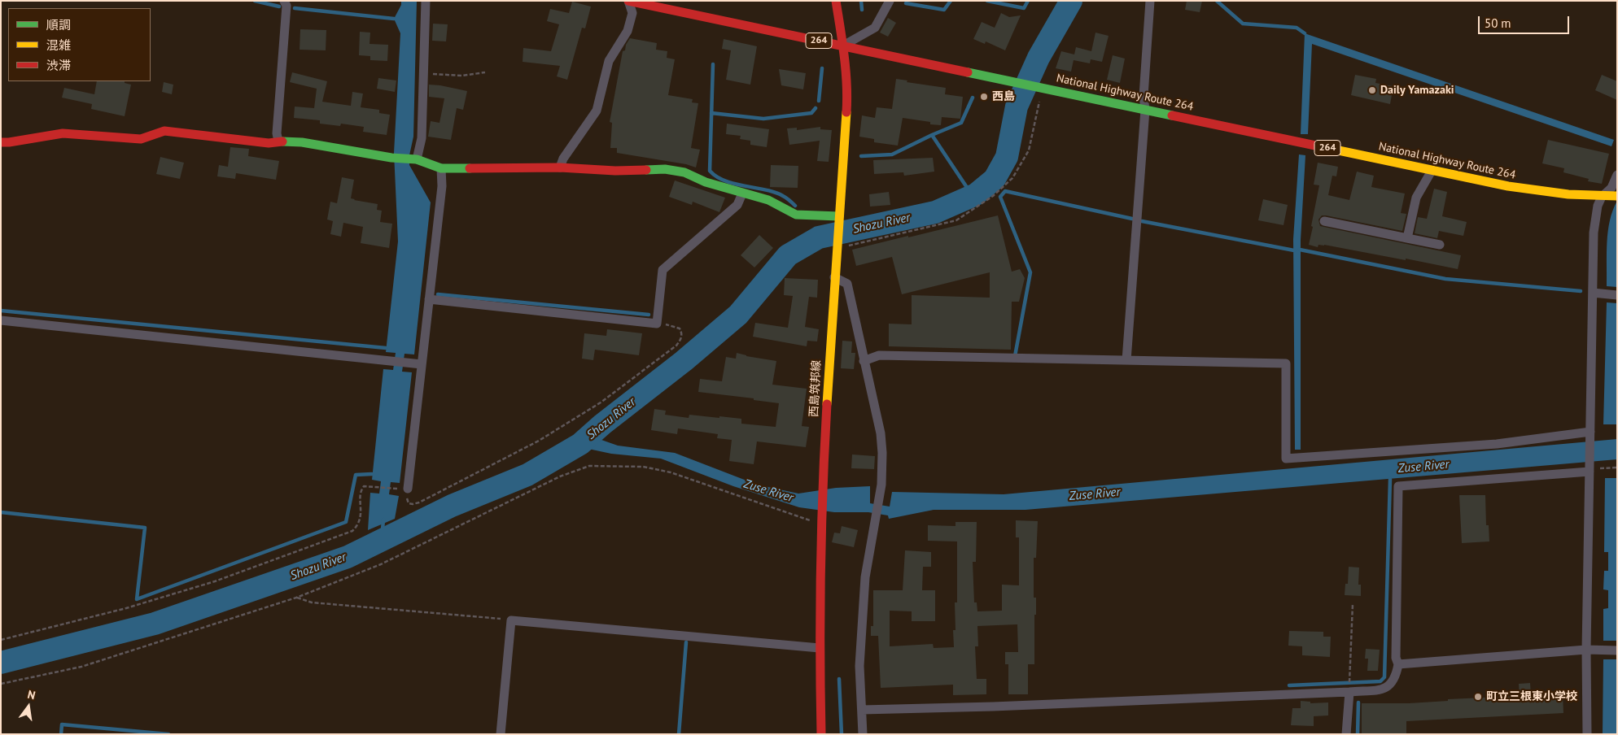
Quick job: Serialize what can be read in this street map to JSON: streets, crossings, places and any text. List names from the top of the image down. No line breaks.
{"streets":{"main road":["264","National Highway Route 264","西島筑邦線"]},"crossings":[["National Highway Route 264","西島筑邦線"]],"water":["Shozu River","Zuse River"],"places":["Daily Yamazaki","西島","町立三根東小学校"],"legend":["順調","混雑","渋滞"],"scale_bar":"50 m","north":"top"}
